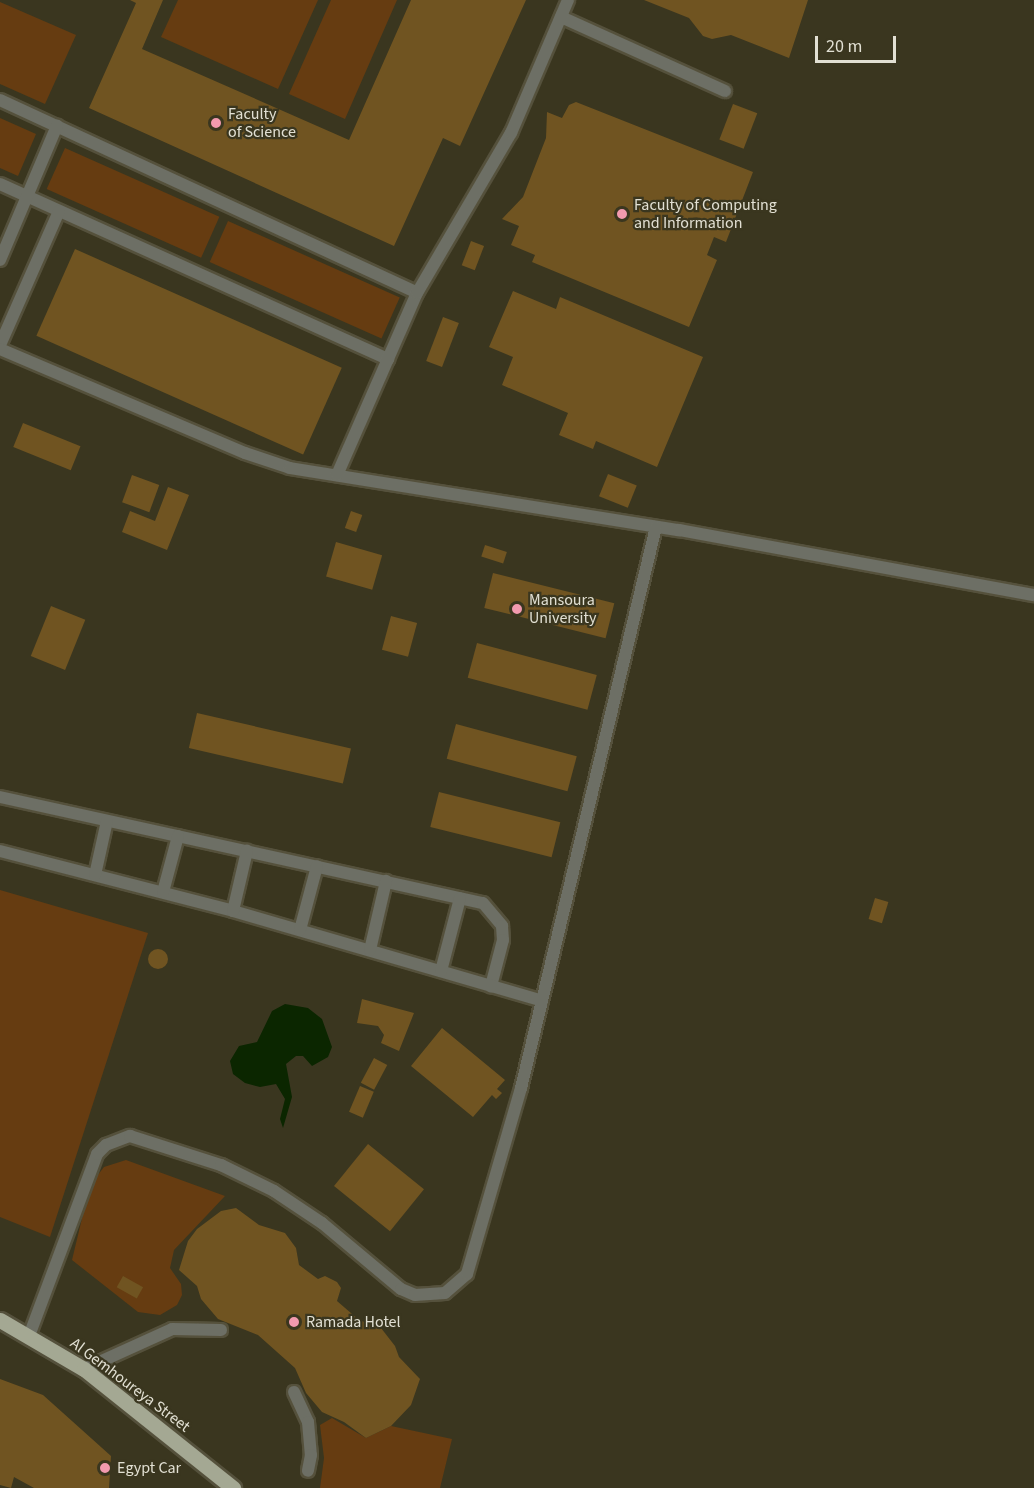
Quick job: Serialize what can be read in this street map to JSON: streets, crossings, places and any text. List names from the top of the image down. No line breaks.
{"streets":{"main road":["Al Gemhoureya Street"]},"places":["Faculty of Science","Faculty of Computing and Information","Mansoura University","Ramada Hotel","Egypt Car"],"scale_bar":"20 m"}
